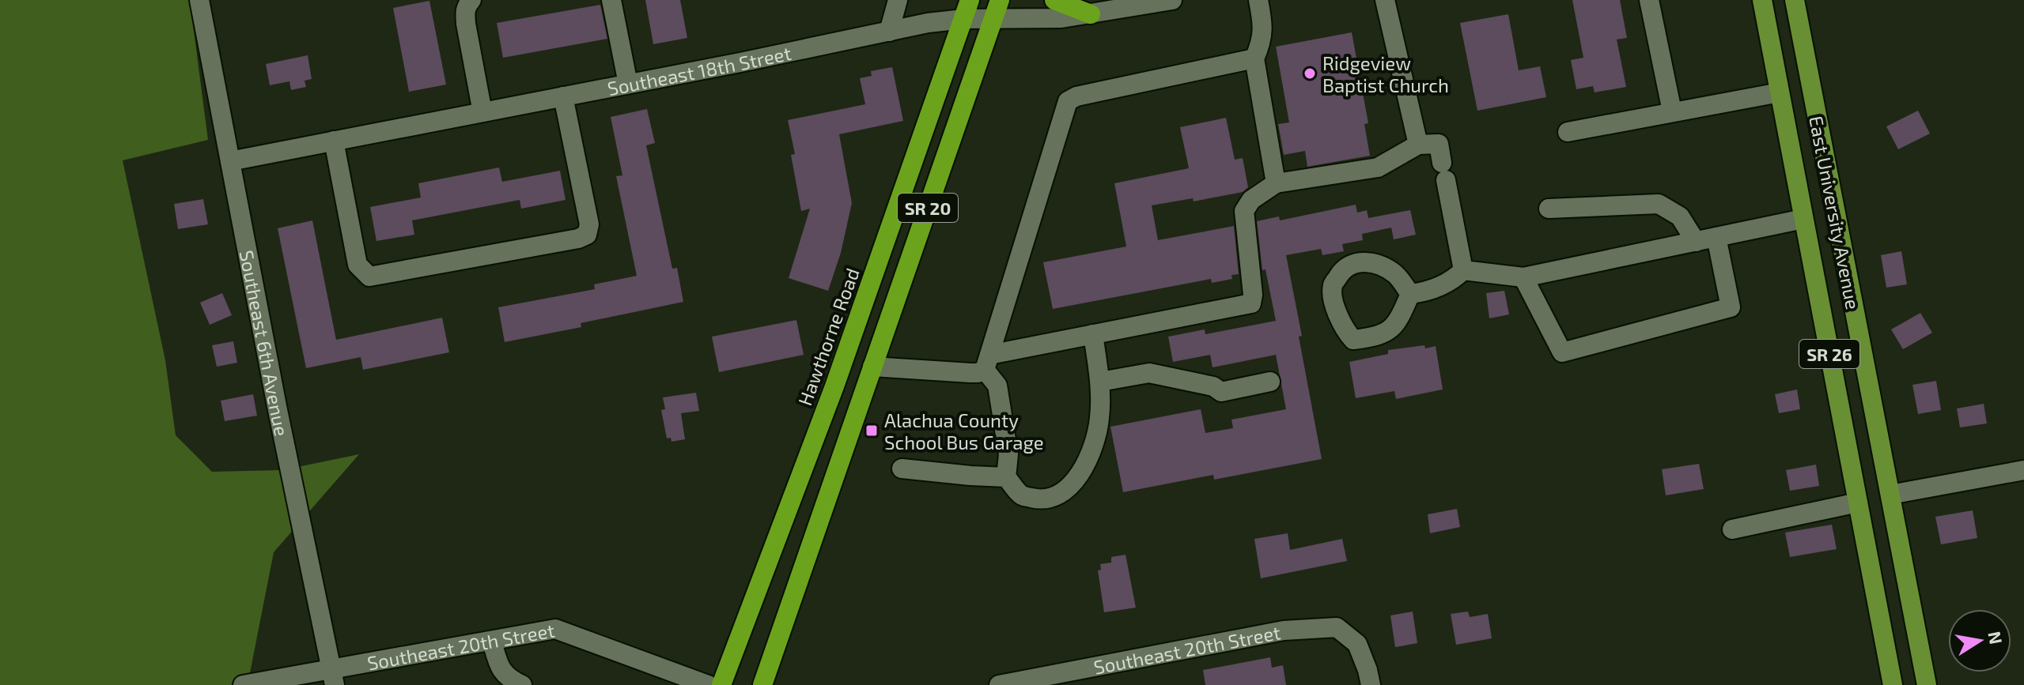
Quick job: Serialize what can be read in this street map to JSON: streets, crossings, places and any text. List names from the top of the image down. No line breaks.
{"streets":{"highway":["SR 20","Hawthorne Road"],"main road":["East University Avenue","SR 26"],"street":["Southeast 18th Street","Southeast 6th Avenue","Southeast 20th Street"]},"crossings":[["Southeast 18th Street","SR 20"],["Southeast 18th Street","Hawthorne Road"],["Southeast 18th Street","Southeast 6th Avenue"],["Southeast 6th Avenue","Southeast 20th Street"]],"places":{"other":["Ridgeview Baptist Church"],"transit":["Alachua County School Bus Garage"]},"north":"right"}
